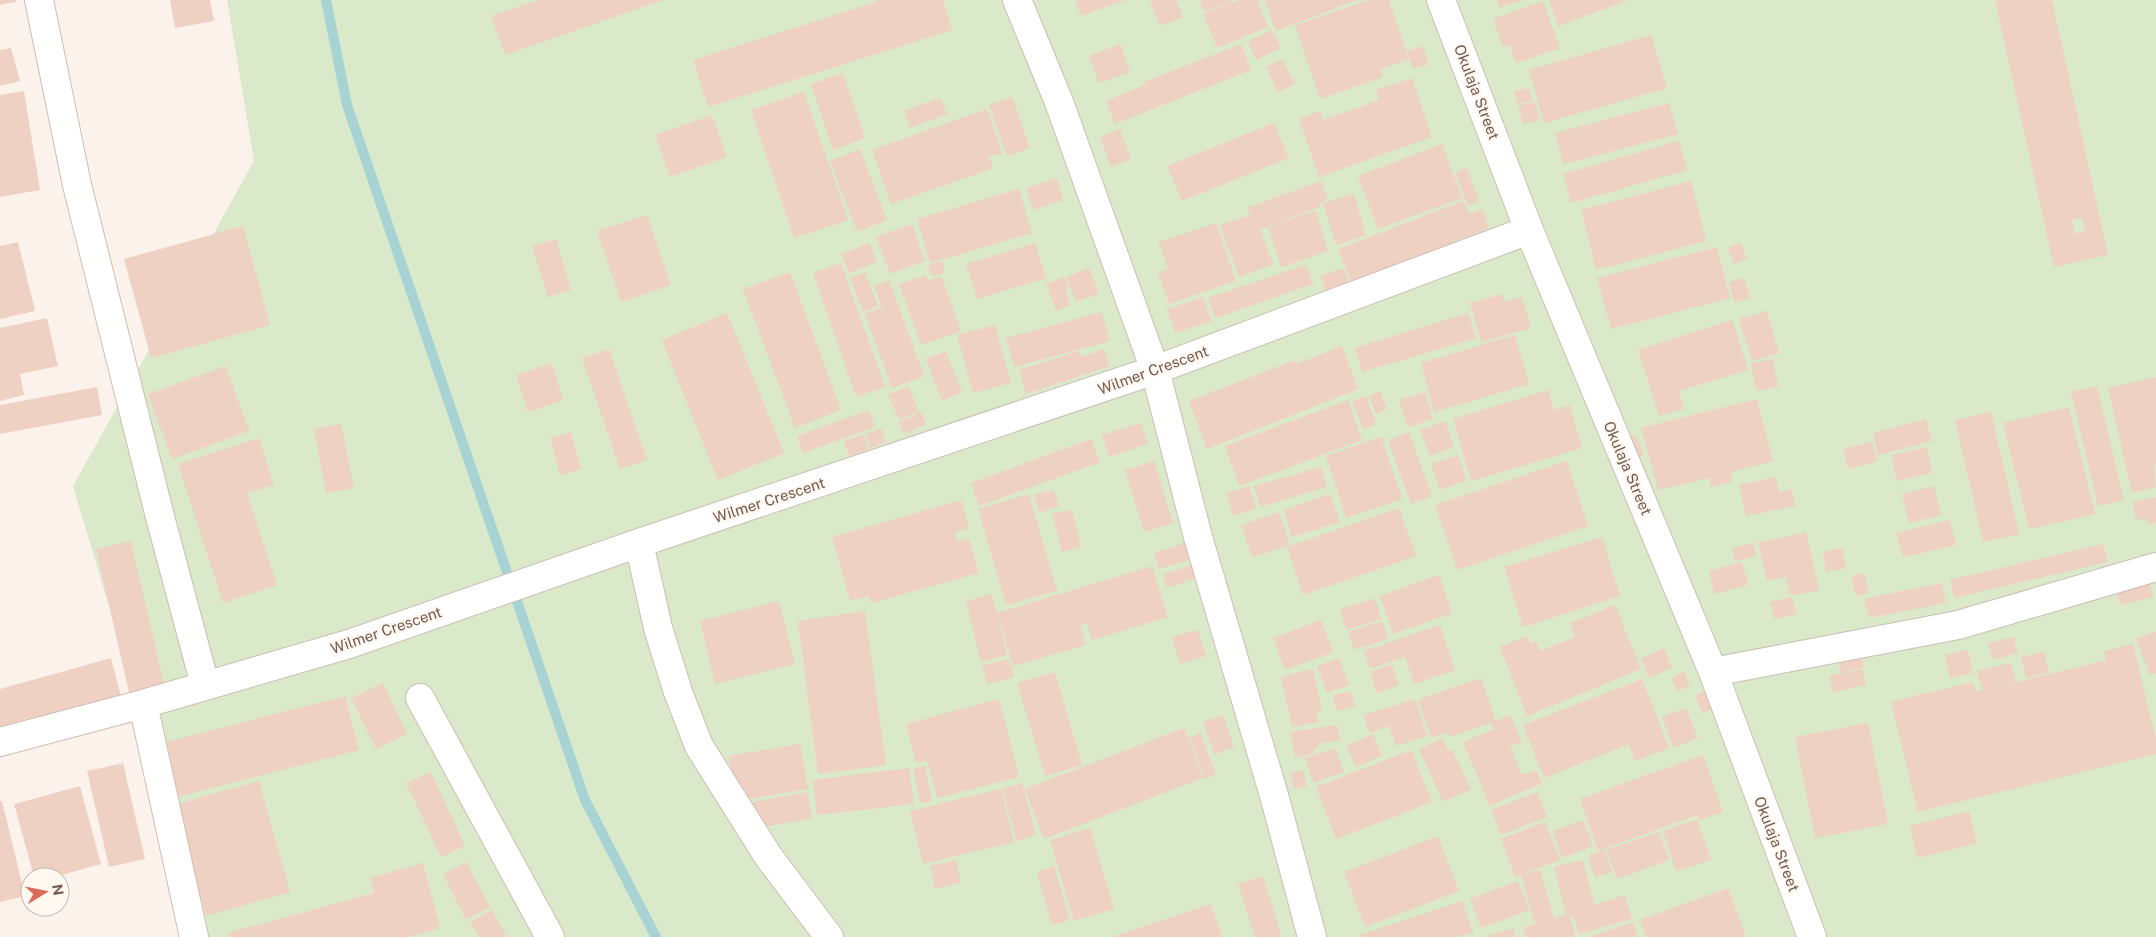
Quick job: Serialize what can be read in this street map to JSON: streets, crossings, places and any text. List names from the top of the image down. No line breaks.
{"streets":{"street":["Okulaja Street","Wilmer Crescent"]},"crossings":[["Okulaja Street","Wilmer Crescent"]],"north":"right"}
